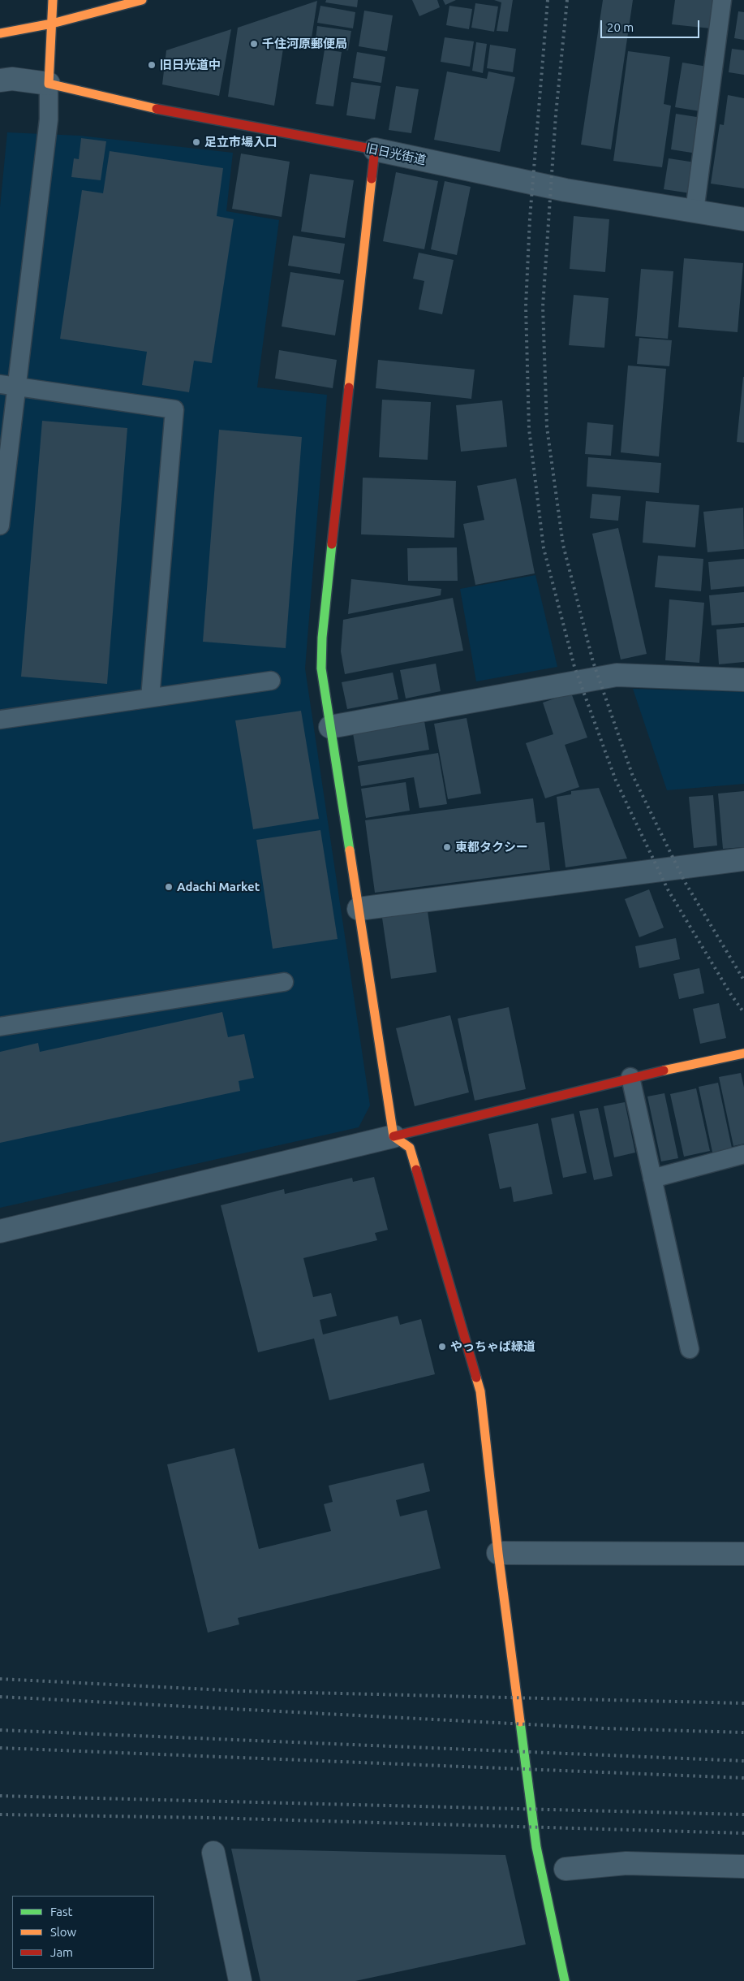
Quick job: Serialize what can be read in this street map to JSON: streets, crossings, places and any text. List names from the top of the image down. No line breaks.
{"streets":{"main road":["旧日光街道"]},"places":["千住河原郵便局","旧日光道中","足立市場入口","東都タクシー","Adachi Market","やっちゃば緑道"],"legend":["Fast","Slow","Jam"],"scale_bar":"20 m"}
